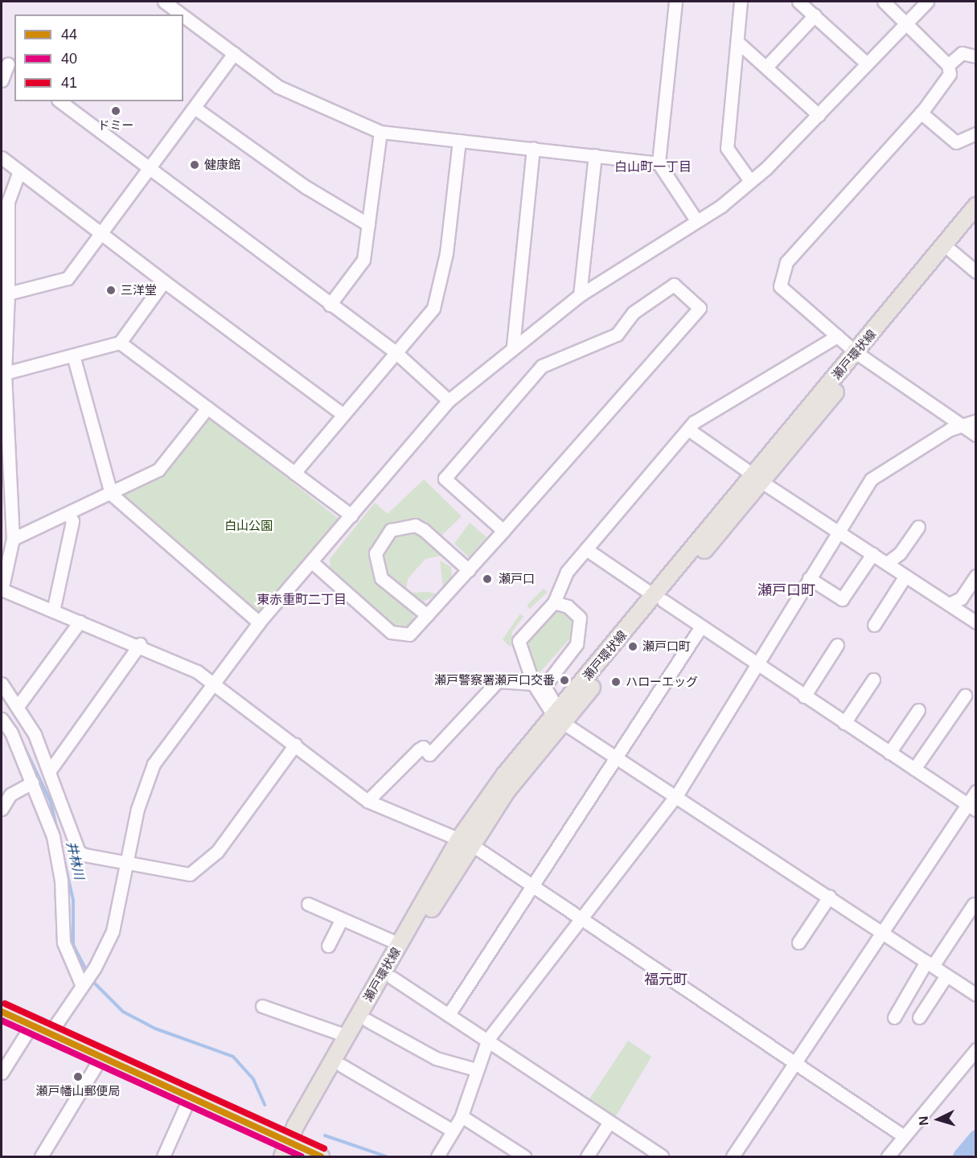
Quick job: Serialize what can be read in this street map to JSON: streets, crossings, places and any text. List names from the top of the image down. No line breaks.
{"streets":{"main road":["瀬戸環状線"]},"districts":["白山町一丁目","瀬戸口町","東赤重町二丁目","福元町"],"water":["井林川"],"parks":["白山公園"],"places":["ドミー","健康館","三洋堂","瀬戸口","瀬戸口町","瀬戸警察署瀬戸口交番","ハローエッグ","瀬戸幡山郵便局"],"lines":["transit line 41","transit line 44","transit line 40"],"legend":["44","40","41"],"north":"left"}
